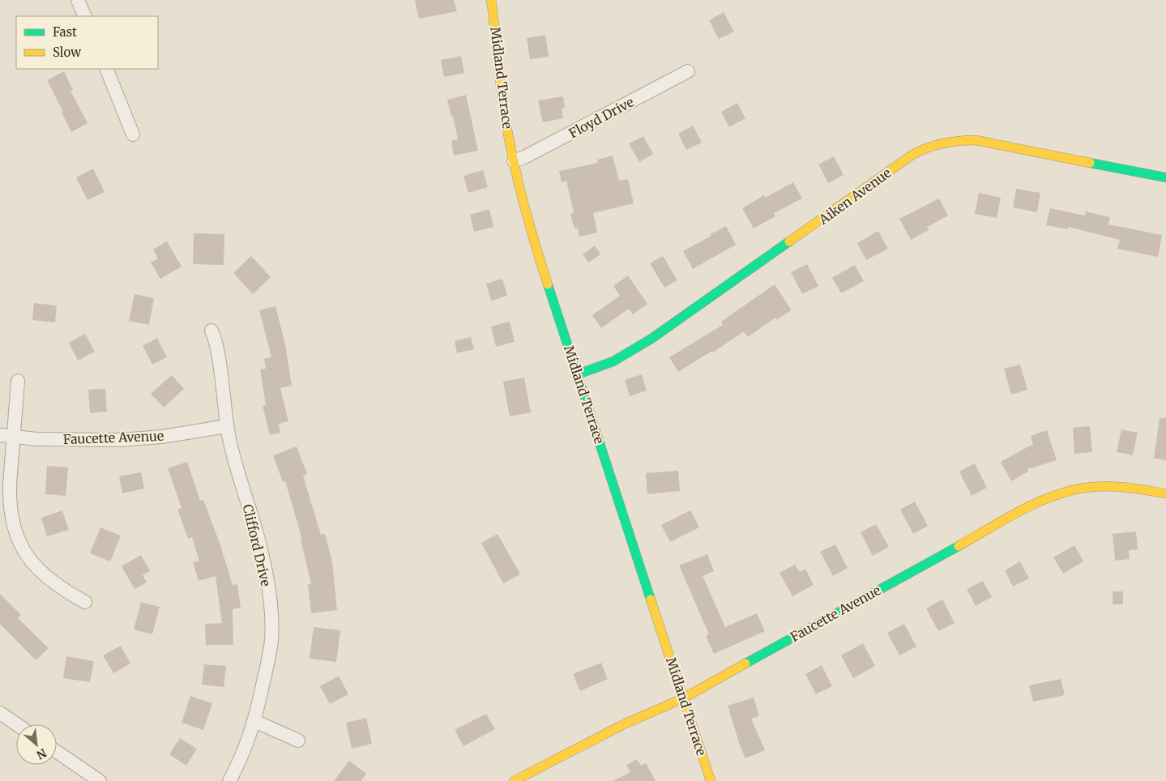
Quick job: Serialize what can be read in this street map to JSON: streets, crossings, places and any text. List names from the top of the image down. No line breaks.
{"streets":{"street":["Midland Terrace","Floyd Drive","Aiken Avenue","Faucette Avenue","Clifford Drive"]},"crossings":[["Midland Terrace","Floyd Drive"],["Midland Terrace","Aiken Avenue"],["Midland Terrace","Faucette Avenue"],["Faucette Avenue","Clifford Drive"]],"legend":["Fast","Slow"],"north":"bottom right"}
